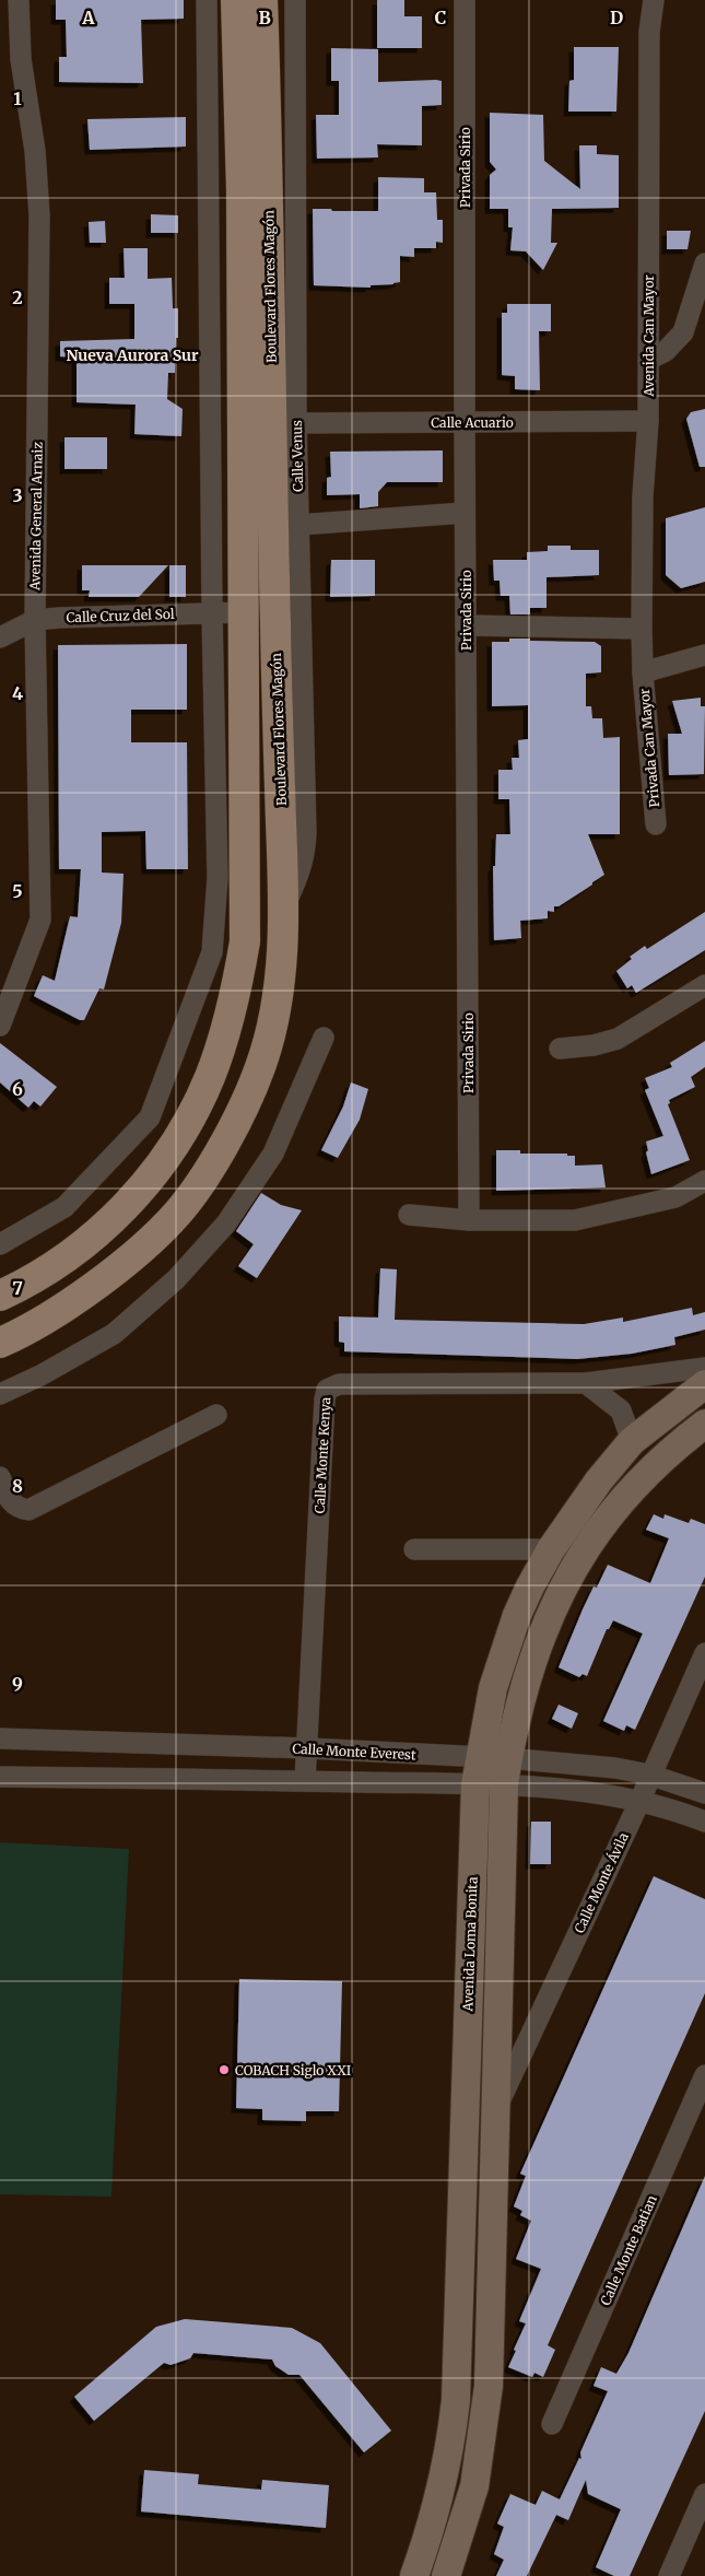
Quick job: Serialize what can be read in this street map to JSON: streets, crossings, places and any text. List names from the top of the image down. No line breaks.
{"streets":{"main road":["Boulevard Flores Magón","Avenida Loma Bonita"],"street":["Privada Sirio","Avenida Can Mayor","Calle Acuario","Calle Venus","Avenida General Arnaiz","Calle Cruz del Sol","Privada Can Mayor","Calle Monte Kenya","Calle Monte Everest","Calle Monte Ávila","Calle Monte Batian"]},"crossings":[["Privada Sirio","Calle Acuario"],["Boulevard Flores Magón","Calle Venus"],["Boulevard Flores Magón","Calle Cruz del Sol"],["Avenida Can Mayor","Calle Acuario"],["Avenida Can Mayor","Privada Can Mayor"],["Calle Acuario","Calle Venus"],["Avenida General Arnaiz","Calle Cruz del Sol"],["Calle Monte Kenya","Calle Monte Everest"],["Calle Monte Everest","Calle Monte Ávila"],["Calle Monte Everest","Avenida Loma Bonita"]],"districts":["Nueva Aurora Sur"],"places":["COBACH Siglo XXI"],"grid":{"columns":["A","B","C","D"],"rows":["1","2","3","4","5","6","7","8","9"]}}
